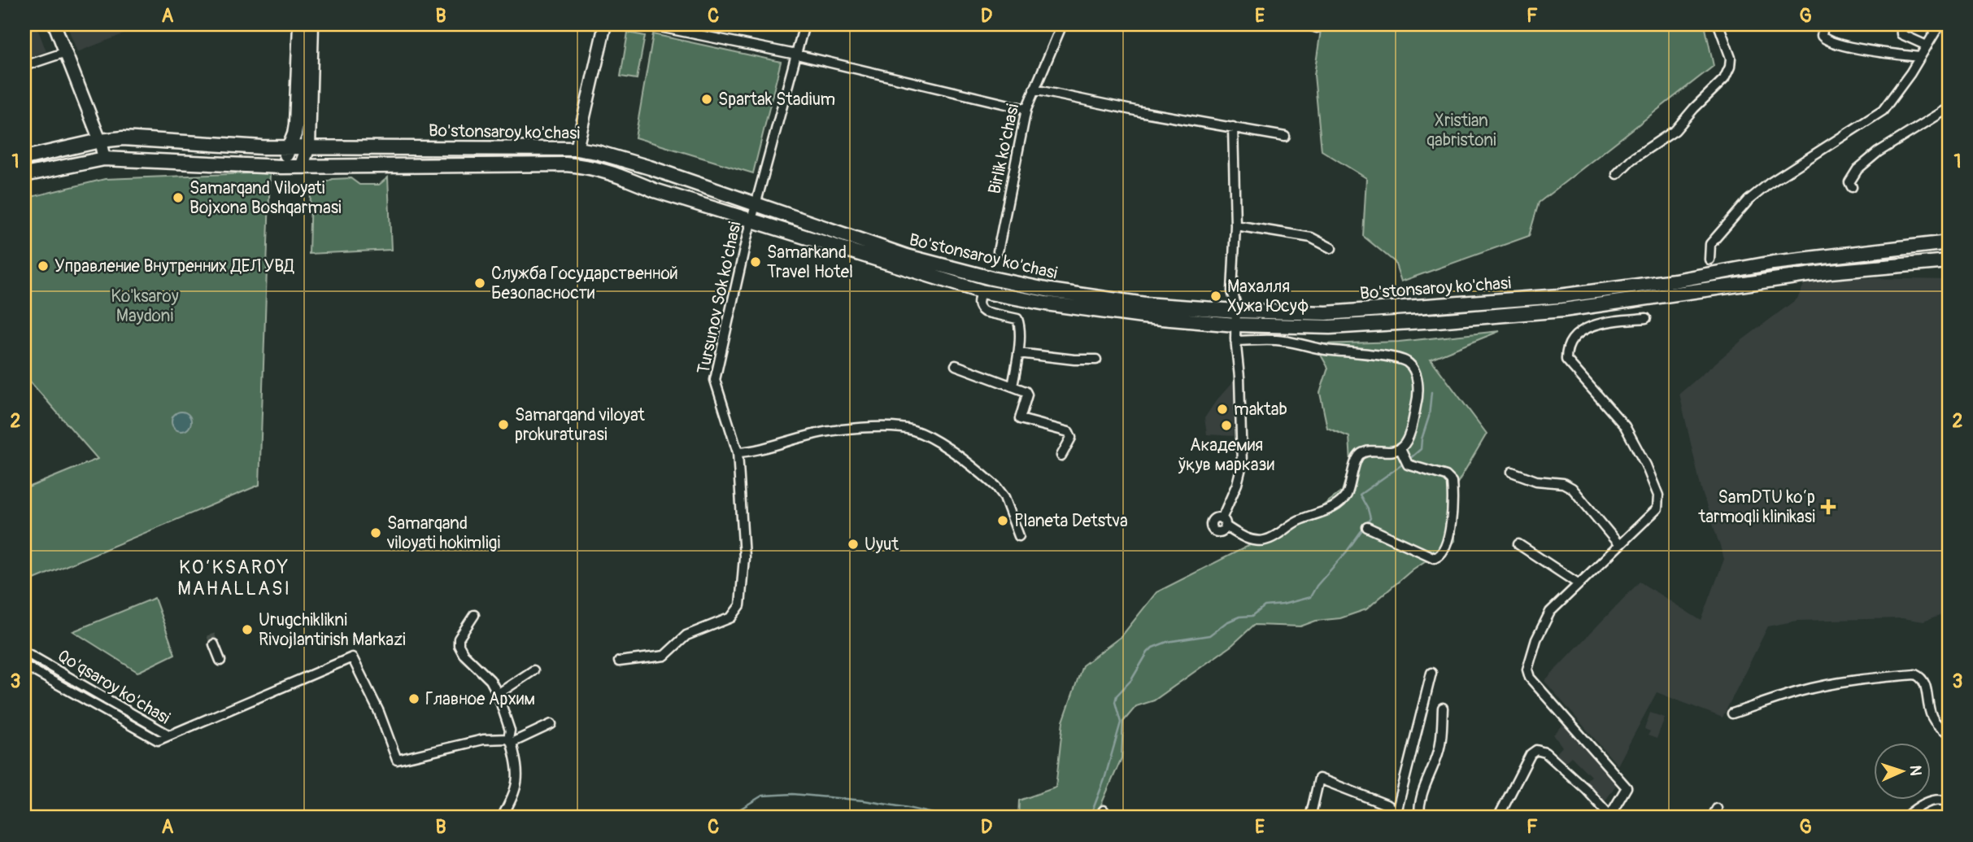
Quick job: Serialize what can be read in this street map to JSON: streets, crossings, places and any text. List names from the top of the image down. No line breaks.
{"streets":{"main road":["Bo'stonsaroy ko'chasi"],"street":["Birlik ko'chasi","Tursunov Sok ko'chasi","Qo'qsaroy ko'chasi"]},"crossings":[["Bo'stonsaroy ko'chasi","Tursunov Sok ko'chasi"]],"districts":["KO‘KSAROY MAHALLASI"],"parks":["Xristian qabristoni","Ko'ksaroy Maydoni"],"places":{"other":["Spartak Stadium","Samarqand Viloyati Bojxona Boshqarmasi","Samarkand Travel Hotel","Управление Внутренних ДЕЛ УВД","Служба Государственной Безопасности","Махалля Хужа Юсуф","maktab","Samarqand viloyat prokuraturasi","Академия ўқув маркази","Planeta Detstva","Samarqand viloyati hokimligi","Uyut","Urugchiklikni Rivojlantirish Markazi","Главное Архим"],"health":["SamDTU ko‘p tarmoqli klinikasi"]},"north":"right","grid":{"columns":["A","B","C","D","E","F","G"],"rows":["1","2","3"]}}
